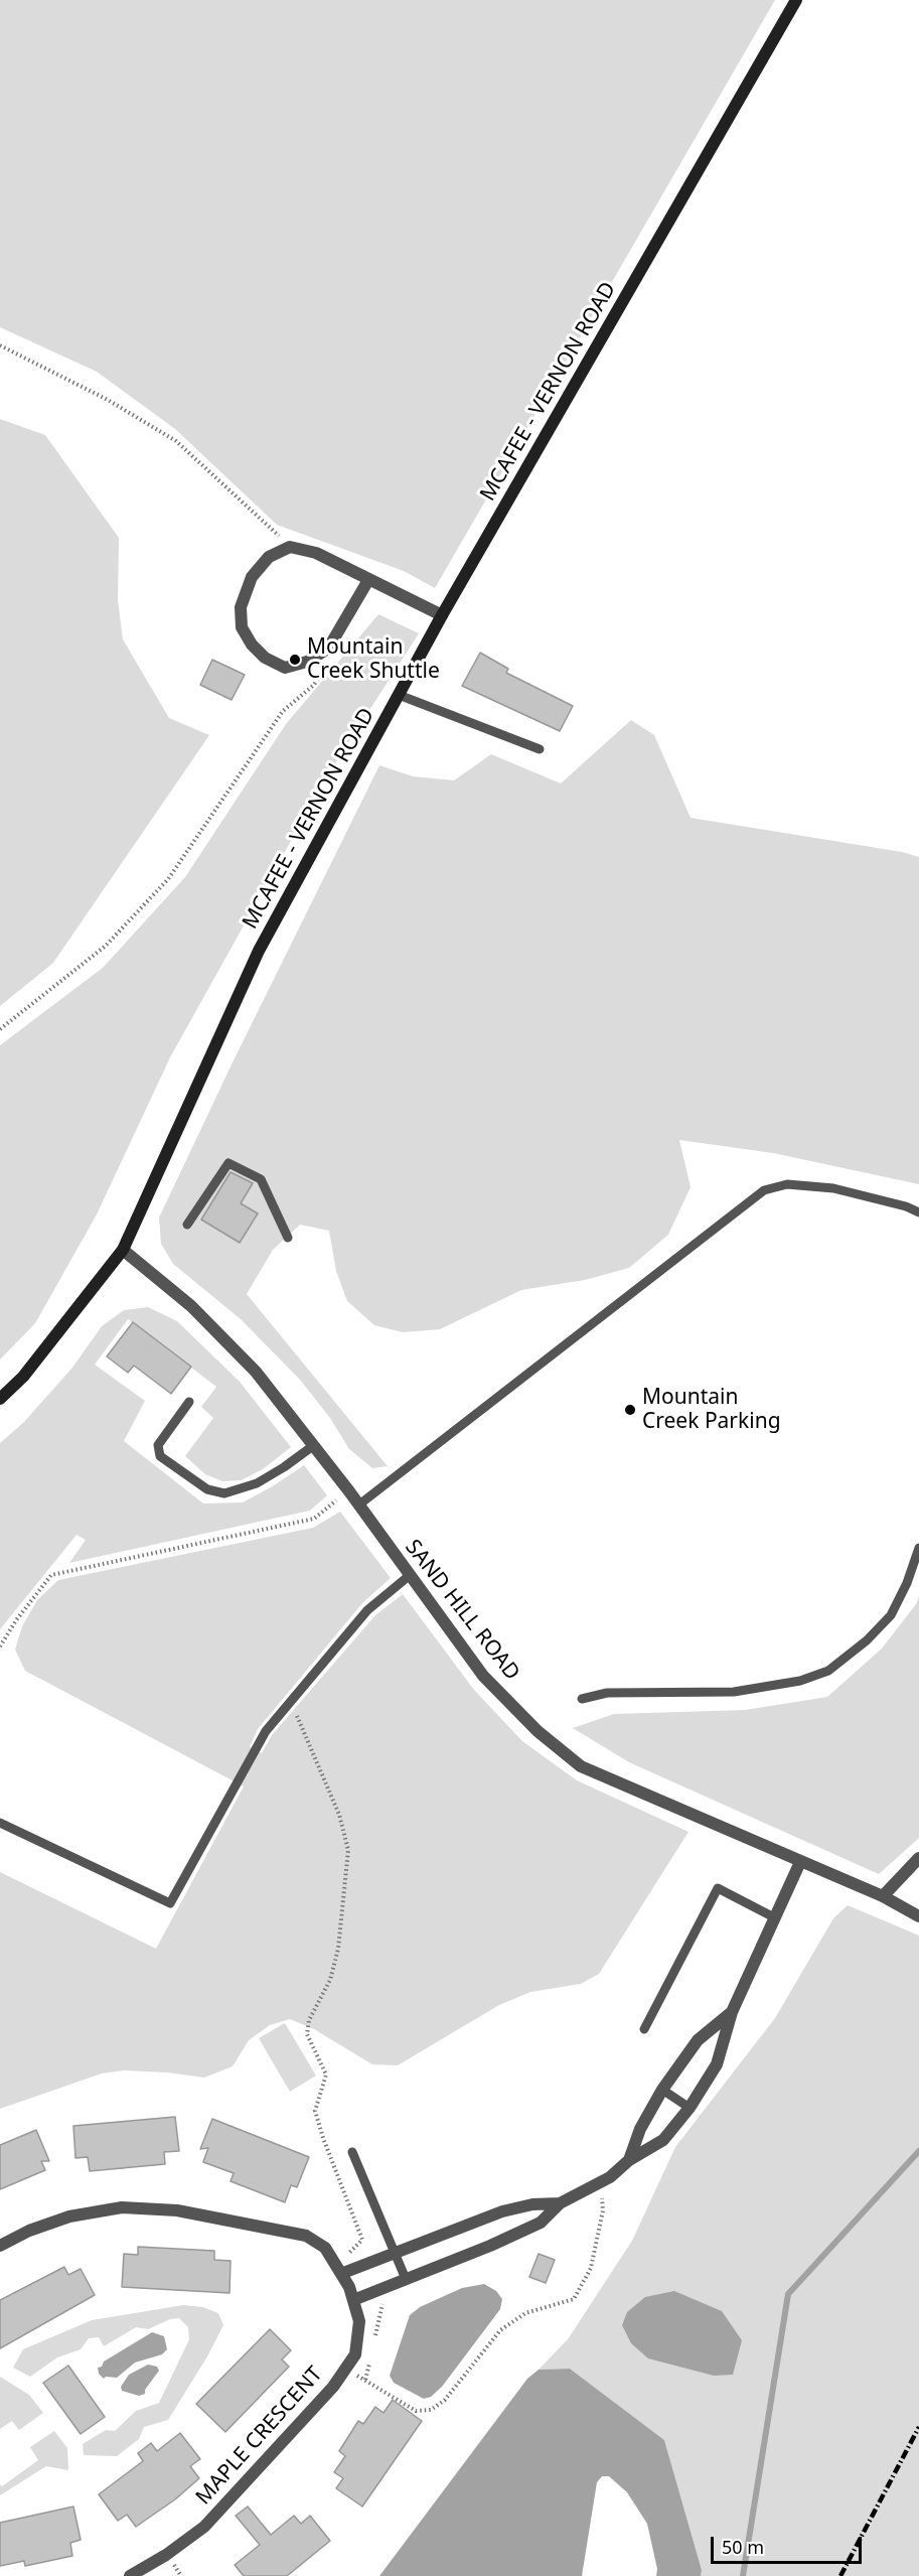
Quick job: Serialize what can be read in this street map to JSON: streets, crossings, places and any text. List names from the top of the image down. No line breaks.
{"streets":{"main road":["MCAFEE - VERNON ROAD"],"street":["SAND HILL ROAD","MAPLE CRESCENT"]},"crossings":[["MCAFEE - VERNON ROAD","SAND HILL ROAD"]],"places":["Mountain Creek Shuttle","Mountain Creek Parking"],"scale_bar":"50 m"}
